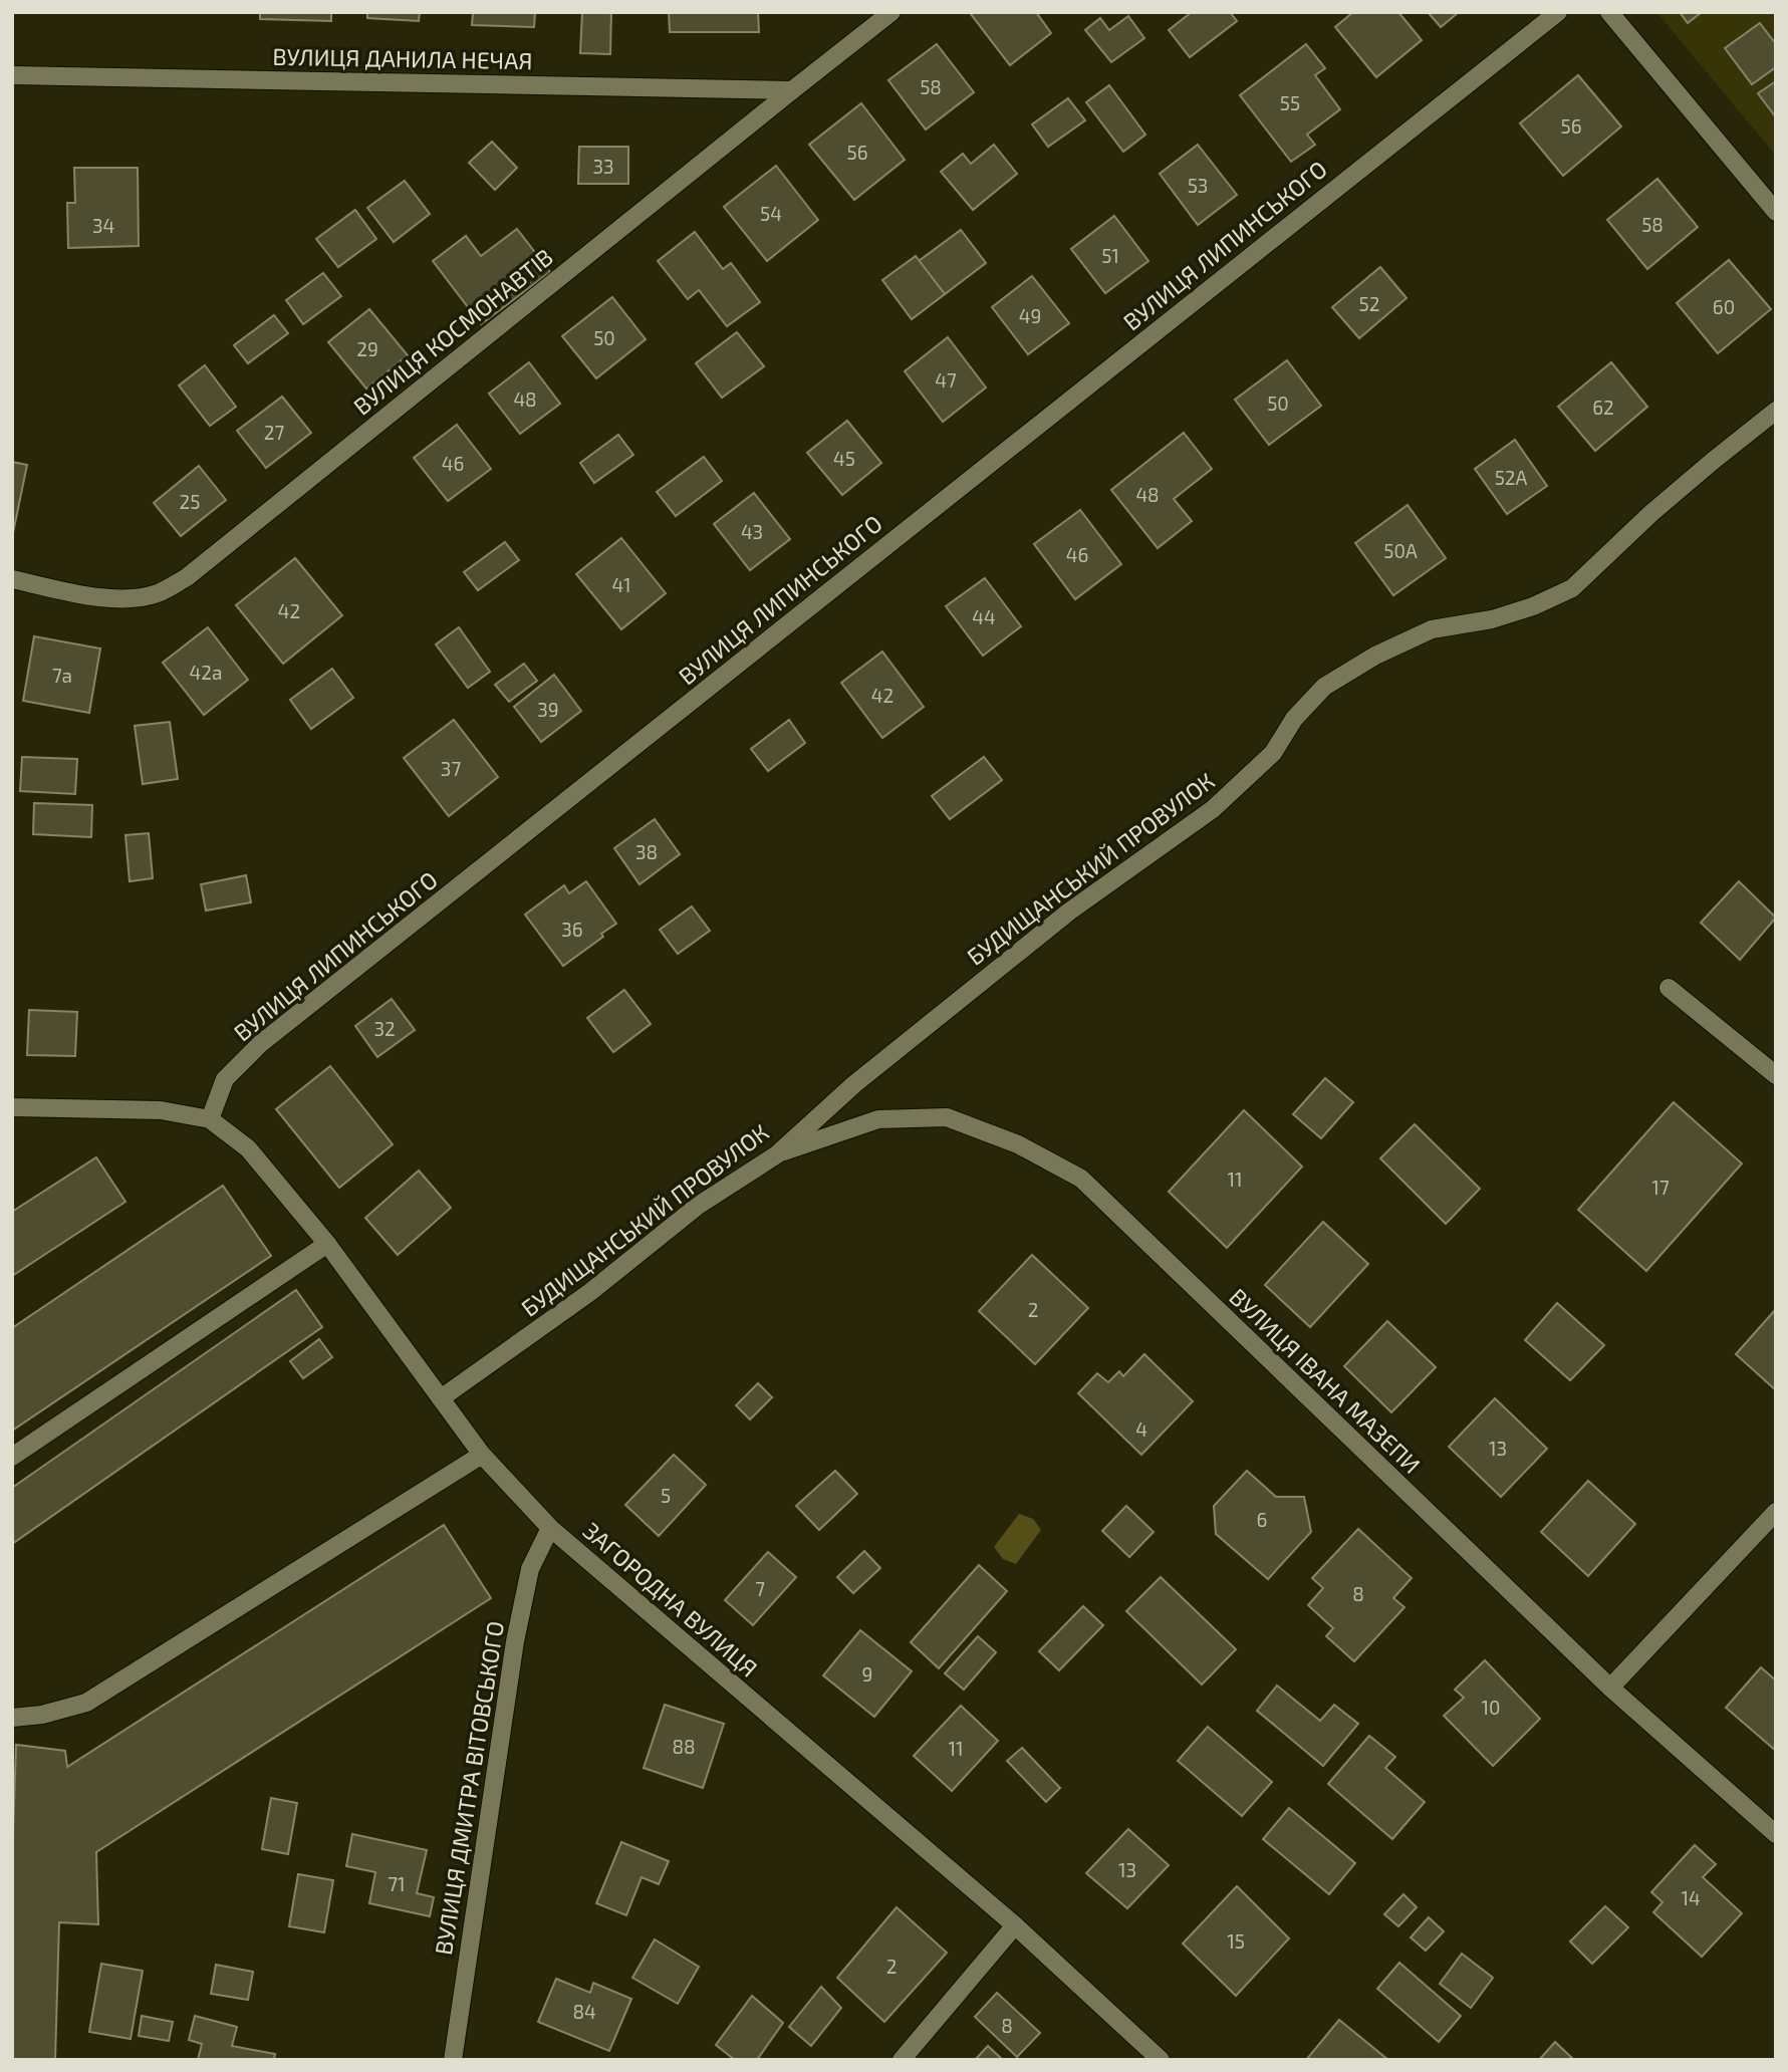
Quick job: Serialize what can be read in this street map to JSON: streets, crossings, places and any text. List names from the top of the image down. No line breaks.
{"streets":{"street":["ВУЛИЦЯ ДАНИЛА НЕЧАЯ","ВУЛИЦЯ ЛИПИНСЬКОГО","ВУЛИЦЯ КОСМОНАВТІВ","БУДИЩАНСЬКИЙ ПРОВУЛОК","ВУЛИЦЯ ІВАНА МАЗЕПИ","ЗАГОРОДНА ВУЛИЦЯ","ВУЛИЦЯ ДМИТРА ВІТОВСЬКОГО"]},"crossings":[["ВУЛИЦЯ ДАНИЛА НЕЧАЯ","ВУЛИЦЯ КОСМОНАВТІВ"],["ВУЛИЦЯ ЛИПИНСЬКОГО","ЗАГОРОДНА ВУЛИЦЯ"],["БУДИЩАНСЬКИЙ ПРОВУЛОК","ВУЛИЦЯ ІВАНА МАЗЕПИ"],["БУДИЩАНСЬКИЙ ПРОВУЛОК","ЗАГОРОДНА ВУЛИЦЯ"],["ЗАГОРОДНА ВУЛИЦЯ","ВУЛИЦЯ ДМИТРА ВІТОВСЬКОГО"]],"house_numbers":["58","55","56","56","33","53","54","58","34","51","52","60","49","50","29","47","48","50","62","27","45","46","52А","48","25","43","50А","46","41","42","44","42а","7а","42","39","37","38","36","32","11","17","2","4","13","5","6","7","8","9","10","88","11","13","71","14","15","2","84","8"]}
